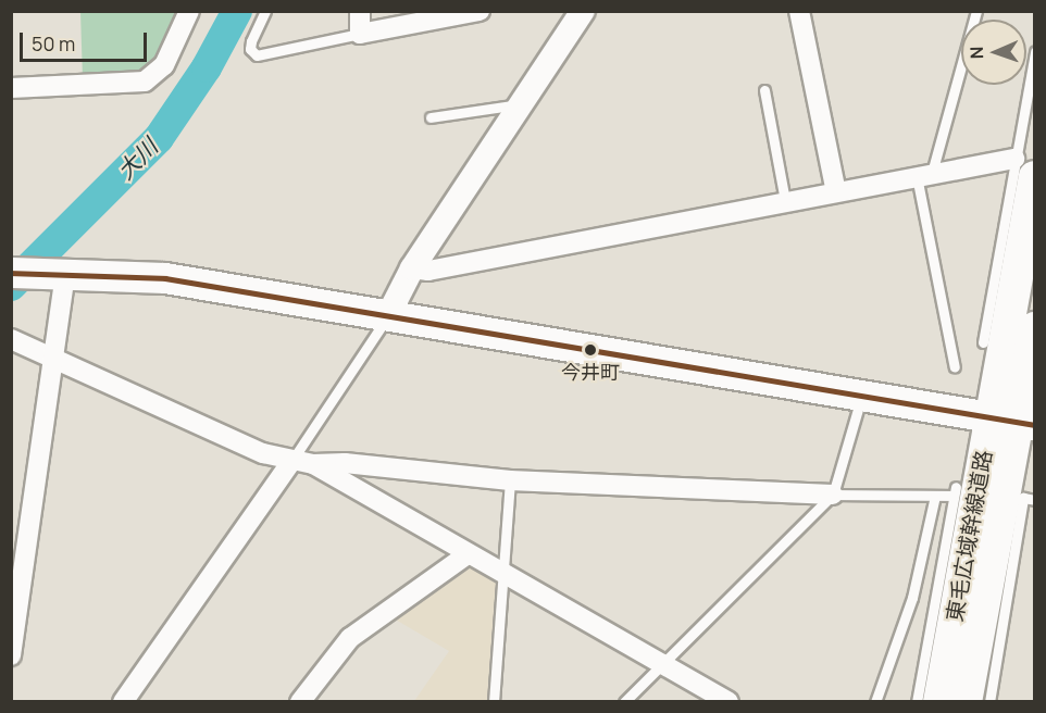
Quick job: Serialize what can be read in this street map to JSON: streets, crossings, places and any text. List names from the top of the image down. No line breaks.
{"streets":{"highway":["東毛広域幹線道路"]},"water":["大川"],"places":["今井町"],"scale_bar":"50 m","north":"left"}
